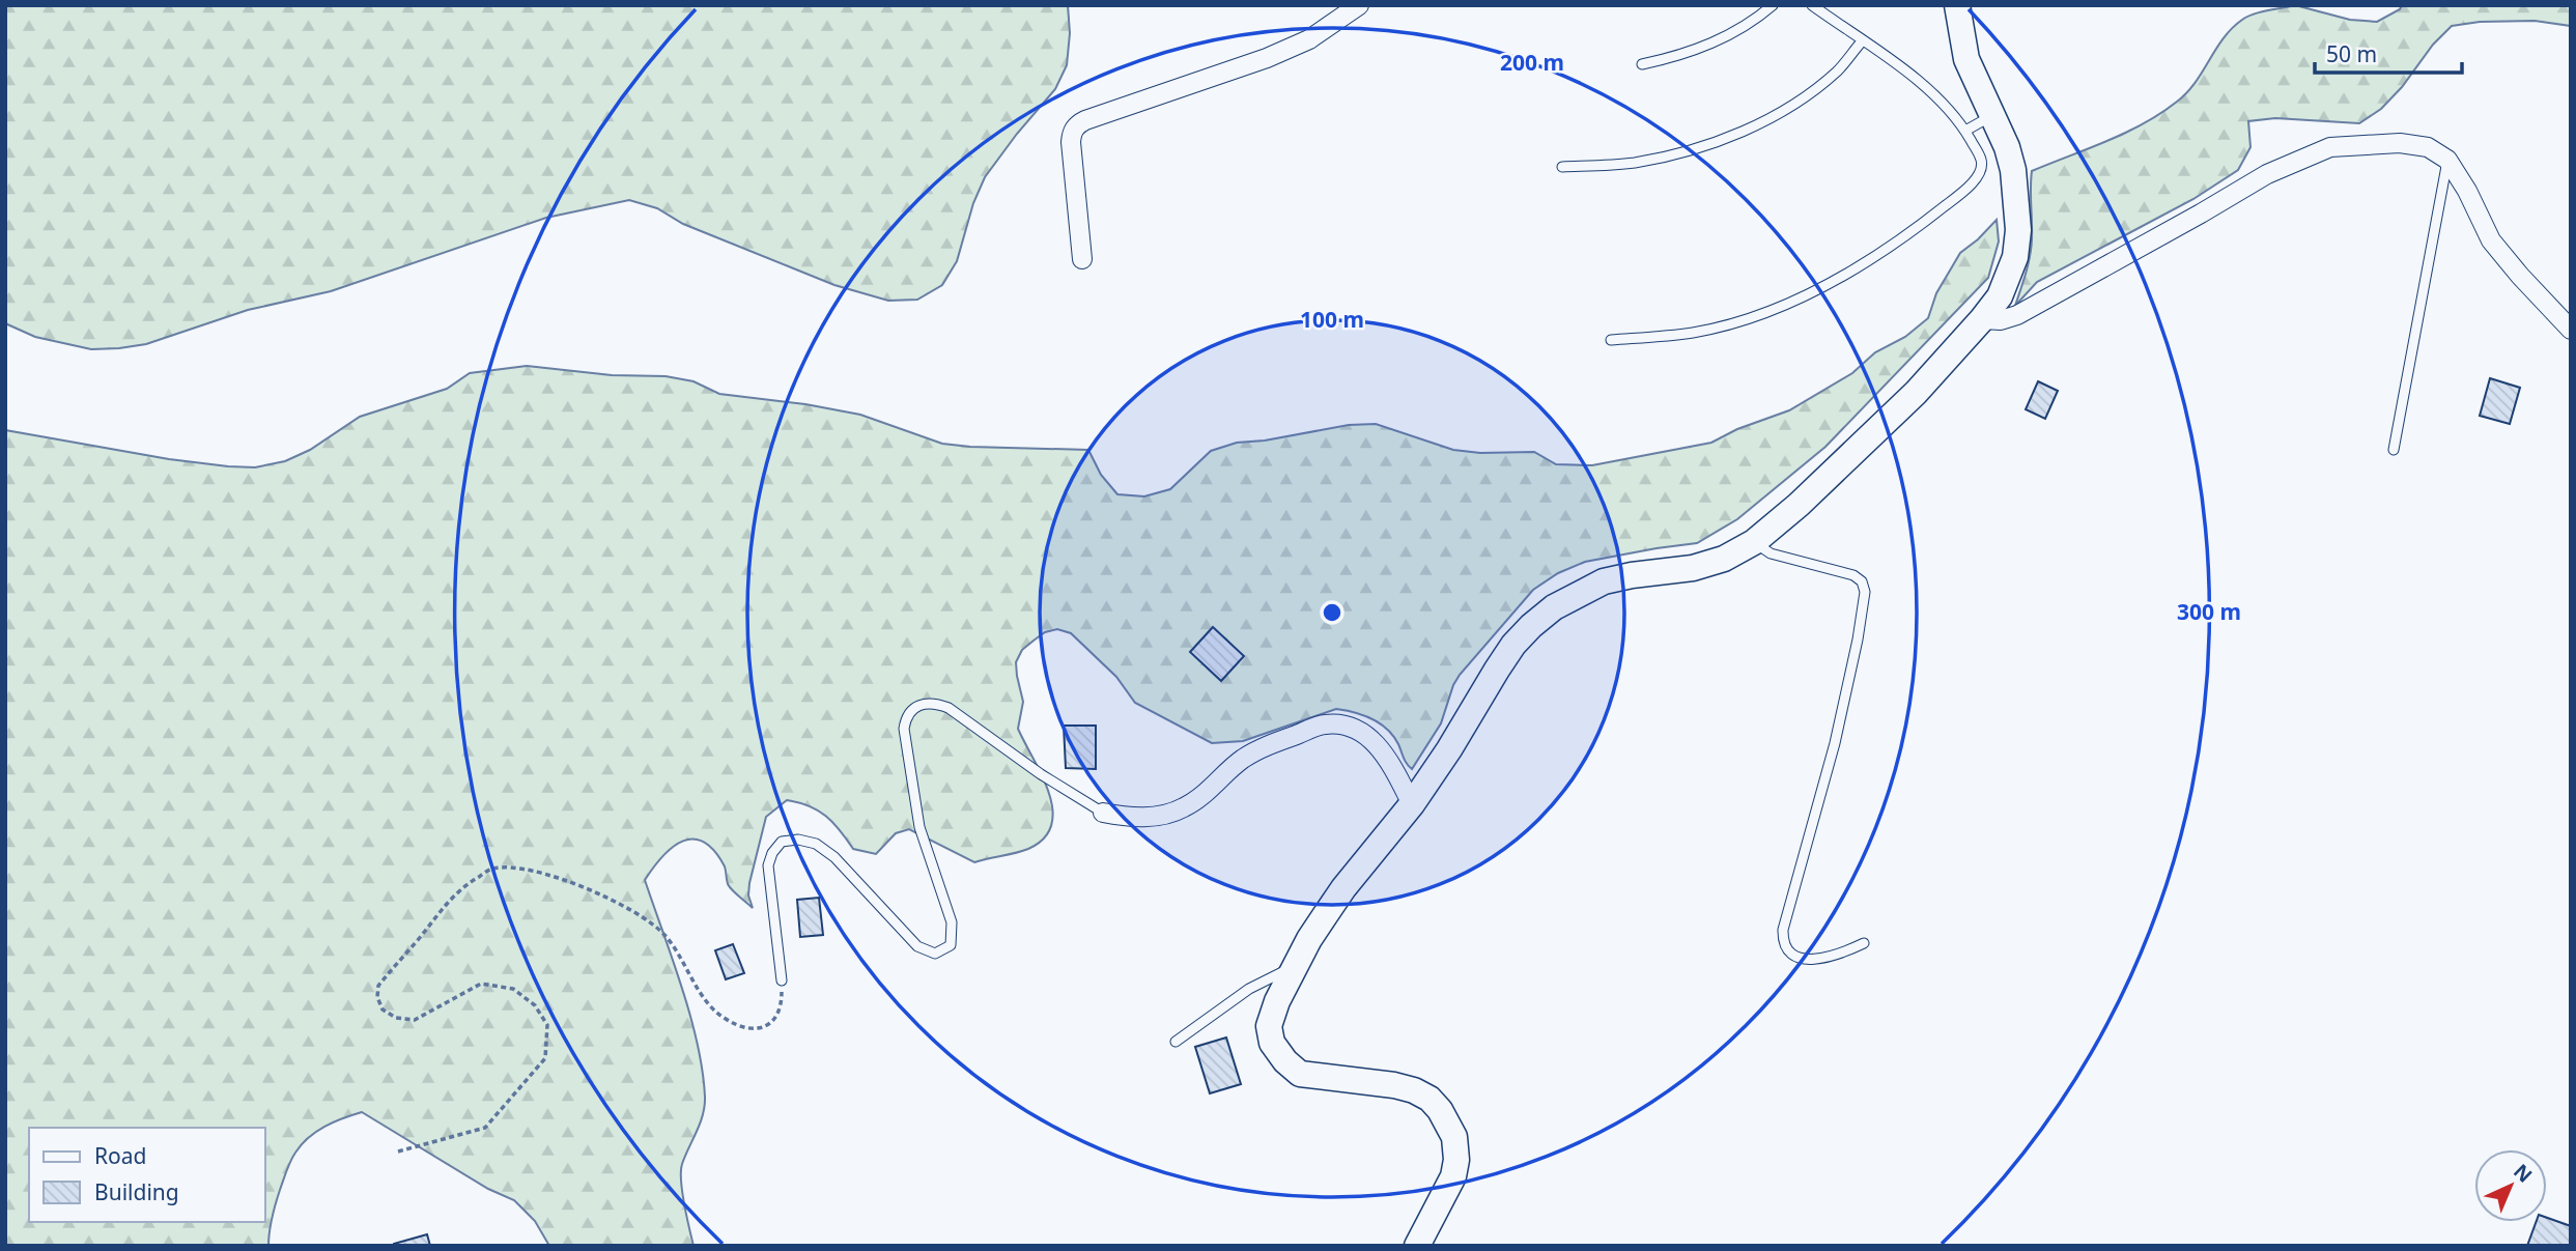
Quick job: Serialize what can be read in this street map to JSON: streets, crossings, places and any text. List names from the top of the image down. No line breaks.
{"legend":["Road","Building"],"scale_bar":"50 m","north":"top right","rings":["200 m","100 m","300 m"]}
